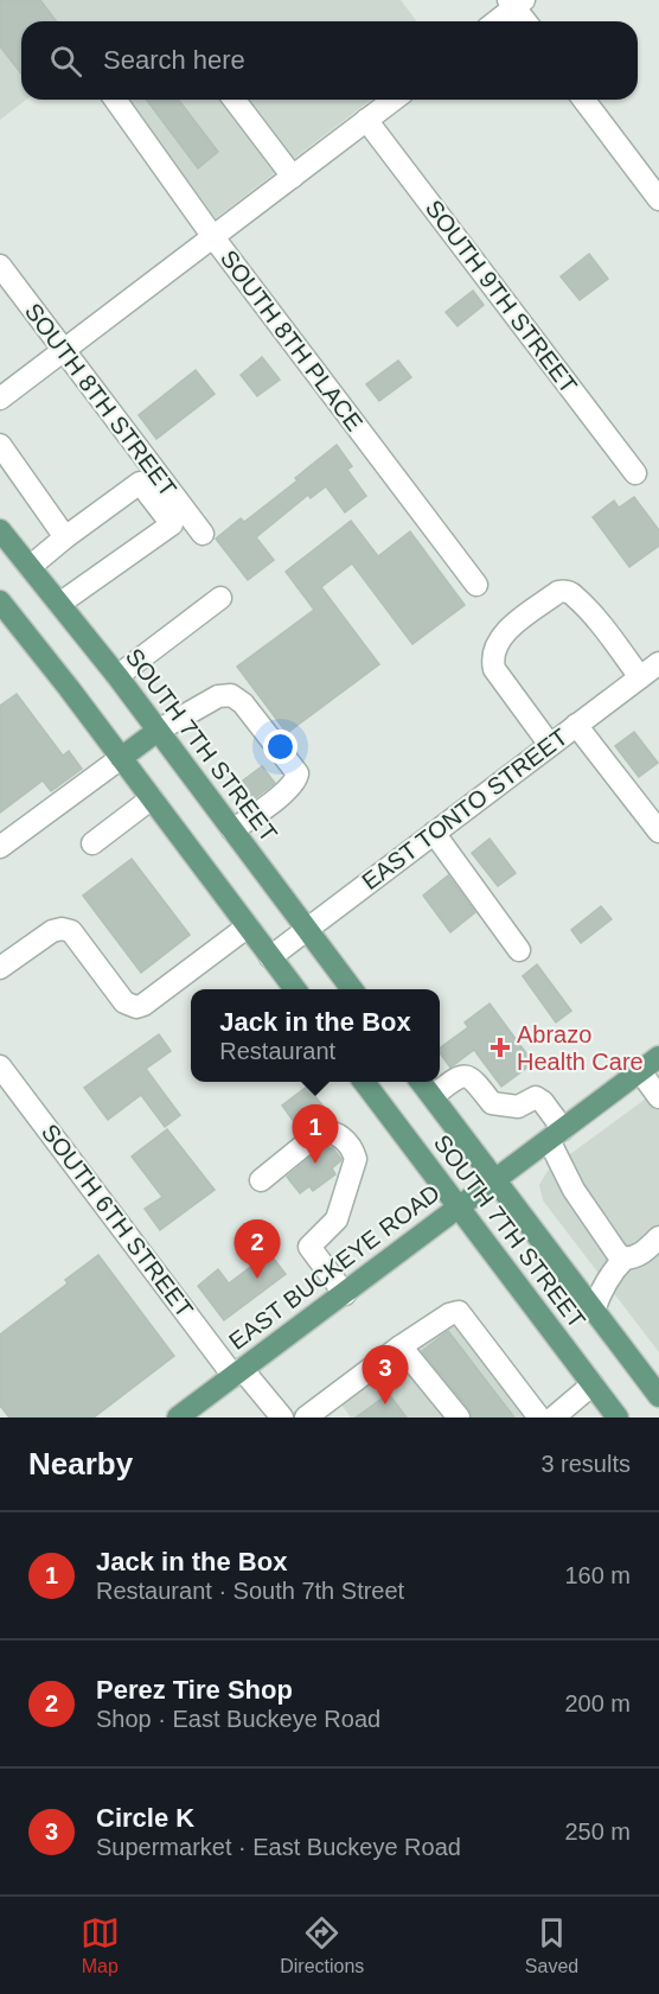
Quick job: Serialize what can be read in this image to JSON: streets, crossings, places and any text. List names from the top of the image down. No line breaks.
{"streets":{"main road":["SOUTH 7TH STREET","EAST BUCKEYE ROAD"],"street":["SOUTH 9TH STREET","SOUTH 8TH PLACE","SOUTH 8TH STREET","EAST TONTO STREET","SOUTH 6TH STREET"]},"crossings":[["SOUTH 7TH STREET","EAST TONTO STREET"],["SOUTH 7TH STREET","EAST BUCKEYE ROAD"],["SOUTH 6TH STREET","EAST BUCKEYE ROAD"]],"places":{"health":["Abrazo Health Care"]},"page":{"search":"Search here","popup":["Jack in the Box","Restaurant"],"pins":["1","2","3"],"heading":["Nearby","3 results"],"list":[{"mark":"1","name":"Jack in the Box","note":"Restaurant · South 7th Street","value":"160 m"},{"mark":"2","name":"Perez Tire Shop","note":"Shop · East Buckeye Road","value":"200 m"},{"mark":"3","name":"Circle K","note":"Supermarket · East Buckeye Road","value":"250 m"}],"nav":["Map","Directions","Saved"]}}
